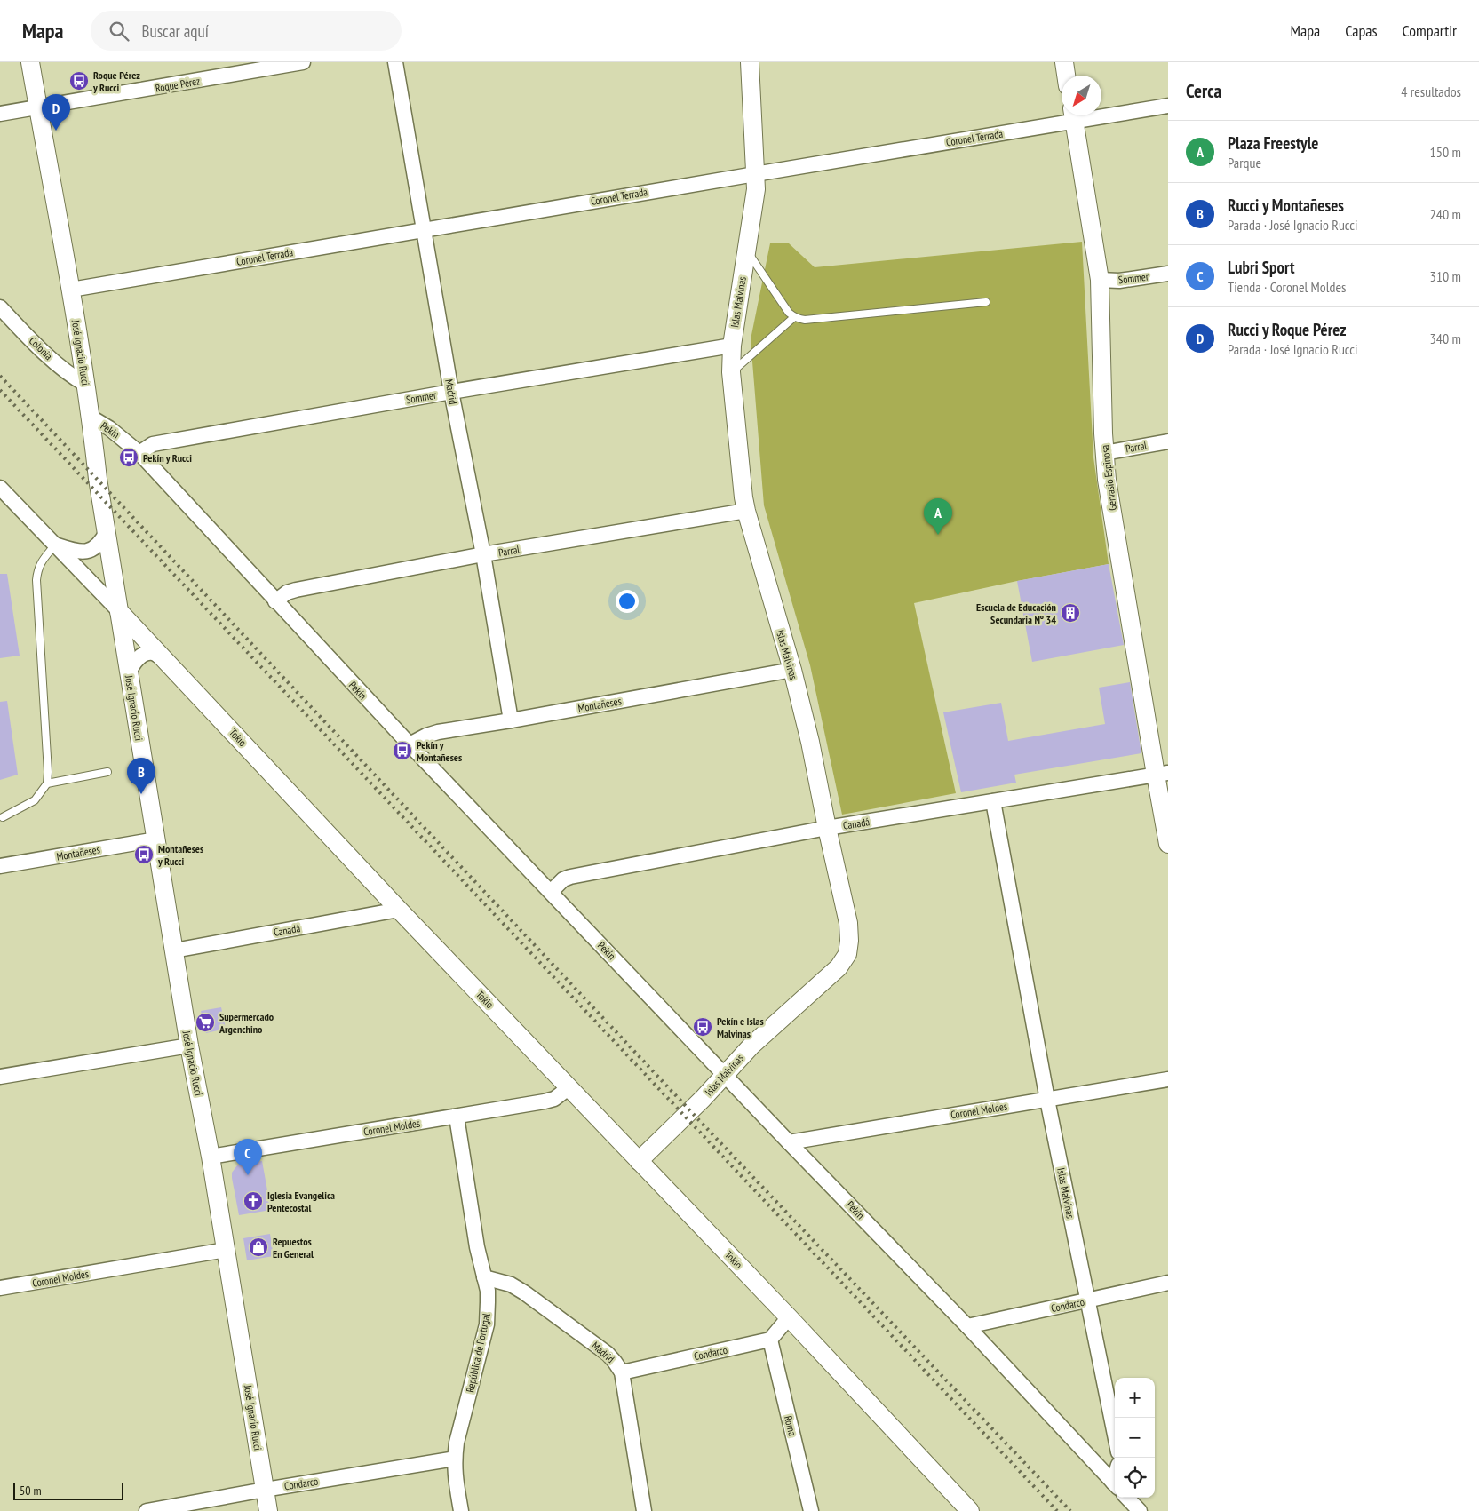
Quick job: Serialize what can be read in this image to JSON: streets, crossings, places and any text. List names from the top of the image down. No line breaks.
{"streets":{"street":["Roque Pérez","Coronel Terrada","Sommer","Islas Malvinas","Colonia","José Ignacio Rucci","Madrid","Pekín","Parral","Gervasio Espinosa","Montañeses","Tokio","Canadá","Coronel Moldes","Condarco","República de Portugal","Roma"]},"crossings":[["Roque Pérez","José Ignacio Rucci"],["Coronel Terrada","Islas Malvinas"],["Coronel Terrada","José Ignacio Rucci"],["Coronel Terrada","Madrid"],["Coronel Terrada","Gervasio Espinosa"],["Sommer","Islas Malvinas"],["Sommer","Madrid"],["Sommer","Pekín"],["Sommer","Gervasio Espinosa"],["Islas Malvinas","Pekín"],["Islas Malvinas","Parral"],["Islas Malvinas","Montañeses"],["Islas Malvinas","Tokio"],["Islas Malvinas","Canadá"],["Islas Malvinas","Coronel Moldes"],["Islas Malvinas","Condarco"],["Colonia","José Ignacio Rucci"],["José Ignacio Rucci","Pekín"],["José Ignacio Rucci","Montañeses"],["José Ignacio Rucci","Tokio"],["José Ignacio Rucci","Canadá"],["José Ignacio Rucci","Coronel Moldes"],["José Ignacio Rucci","Condarco"],["Madrid","Parral"],["Madrid","Montañeses"],["Madrid","Condarco"],["Madrid","República de Portugal"],["Pekín","Parral"],["Pekín","Montañeses"],["Pekín","Canadá"],["Pekín","Coronel Moldes"],["Pekín","Condarco"],["Parral","Gervasio Espinosa"],["Gervasio Espinosa","Canadá"],["Tokio","Canadá"],["Tokio","Coronel Moldes"],["Coronel Moldes","República de Portugal"],["Condarco","República de Portugal"],["Condarco","Roma"]],"places":{"bus stop":["Roque Pérez y Rucci","Pekín y Rucci","Pekín y Montañeses","Montañeses y Rucci","Pekín e Islas Malvinas"],"building":["Escuela de Educación Secundaria Nº 34"],"supermarket":["Supermercado Argenchino"],"church":["Iglesia Evangelica Pentecostal"],"shop":["Repuestos En General"]},"scale_bar":"50 m","north":"bottom left","page":{"header":"Mapa","search":"Buscar aquí","nav":["Mapa","Capas","Compartir"],"heading":["Cerca","4 resultados"],"pins":["D","A","B","C"],"list":[{"mark":"A","name":"Plaza Freestyle","note":"Parque","value":"150 m"},{"mark":"B","name":"Rucci y Montañeses","note":"Parada · José Ignacio Rucci","value":"240 m"},{"mark":"C","name":"Lubri Sport","note":"Tienda · Coronel Moldes","value":"310 m"},{"mark":"D","name":"Rucci y Roque Pérez","note":"Parada · José Ignacio Rucci","value":"340 m"}],"map_buttons":["+","−"],"scale":"50 m"}}
